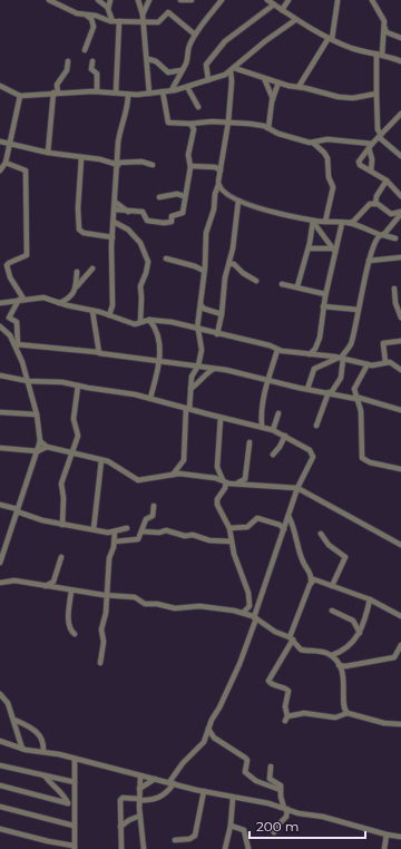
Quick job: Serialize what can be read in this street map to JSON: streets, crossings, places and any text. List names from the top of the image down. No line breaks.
{"scale_bar":"200 m"}
